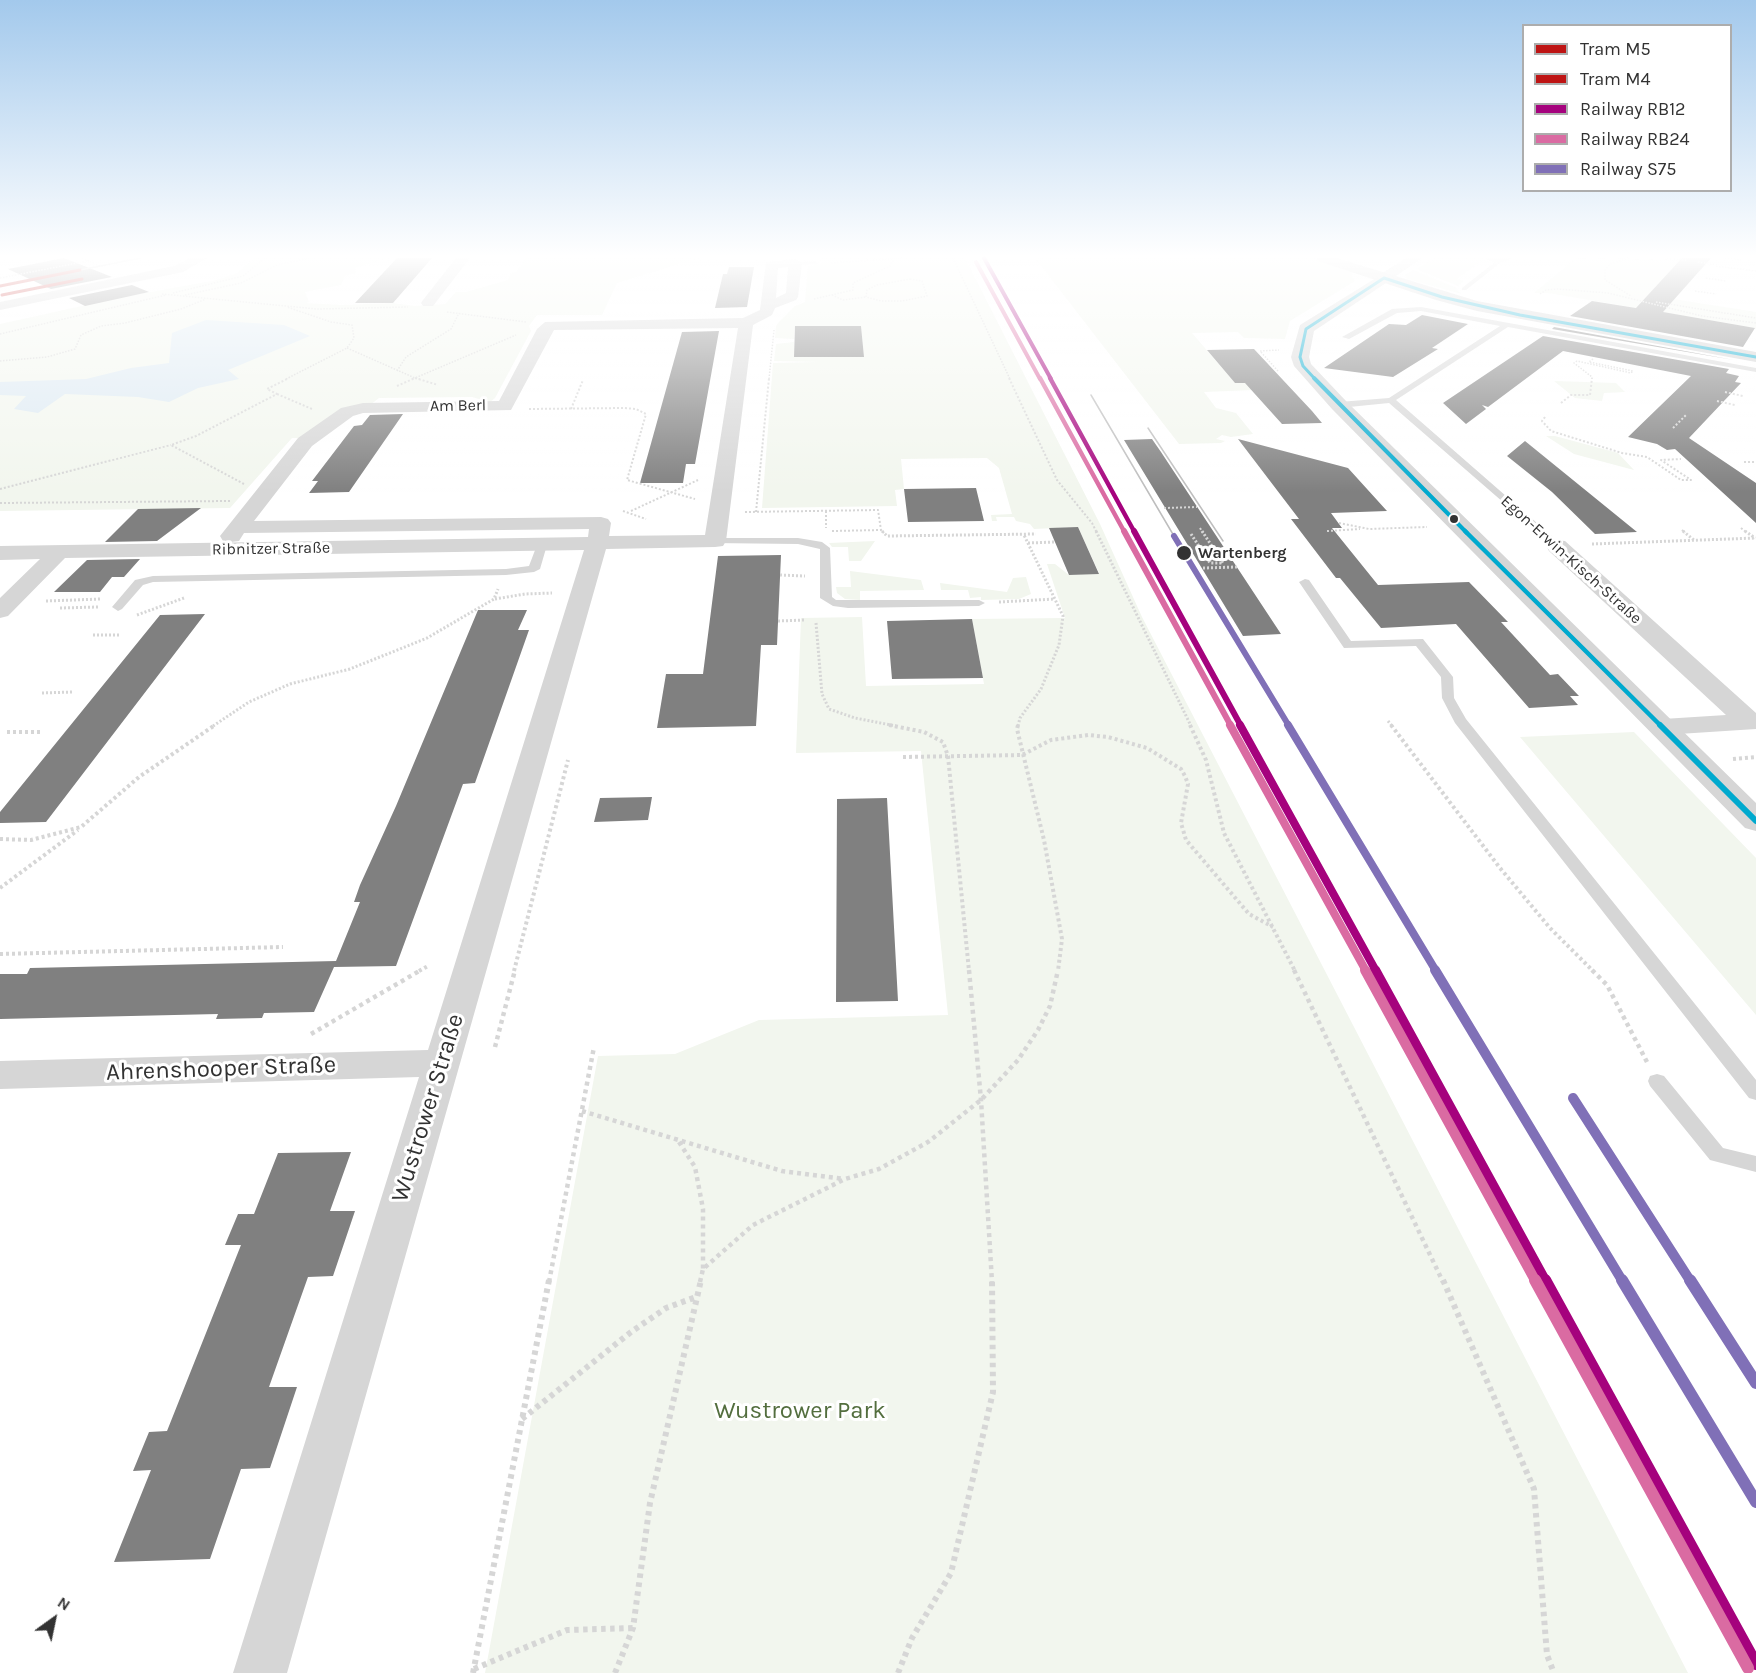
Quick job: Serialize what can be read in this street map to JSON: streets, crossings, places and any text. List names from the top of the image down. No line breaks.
{"streets":{"street":["Am Berl","Ribnitzer Straße","Egon-Erwin-Kisch-Straße","Ahrenshooper Straße","Wustrower Straße"]},"crossings":[["Am Berl","Ribnitzer Straße"],["Ribnitzer Straße","Wustrower Straße"],["Ahrenshooper Straße","Wustrower Straße"]],"parks":["Wustrower Park"],"places":["Wartenberg"],"lines":["rail line RB12","rail line RB24","rail line S75"],"legend":["Tram M5","Tram M4","Railway RB12","Railway RB24","Railway S75"],"north":"top right"}
